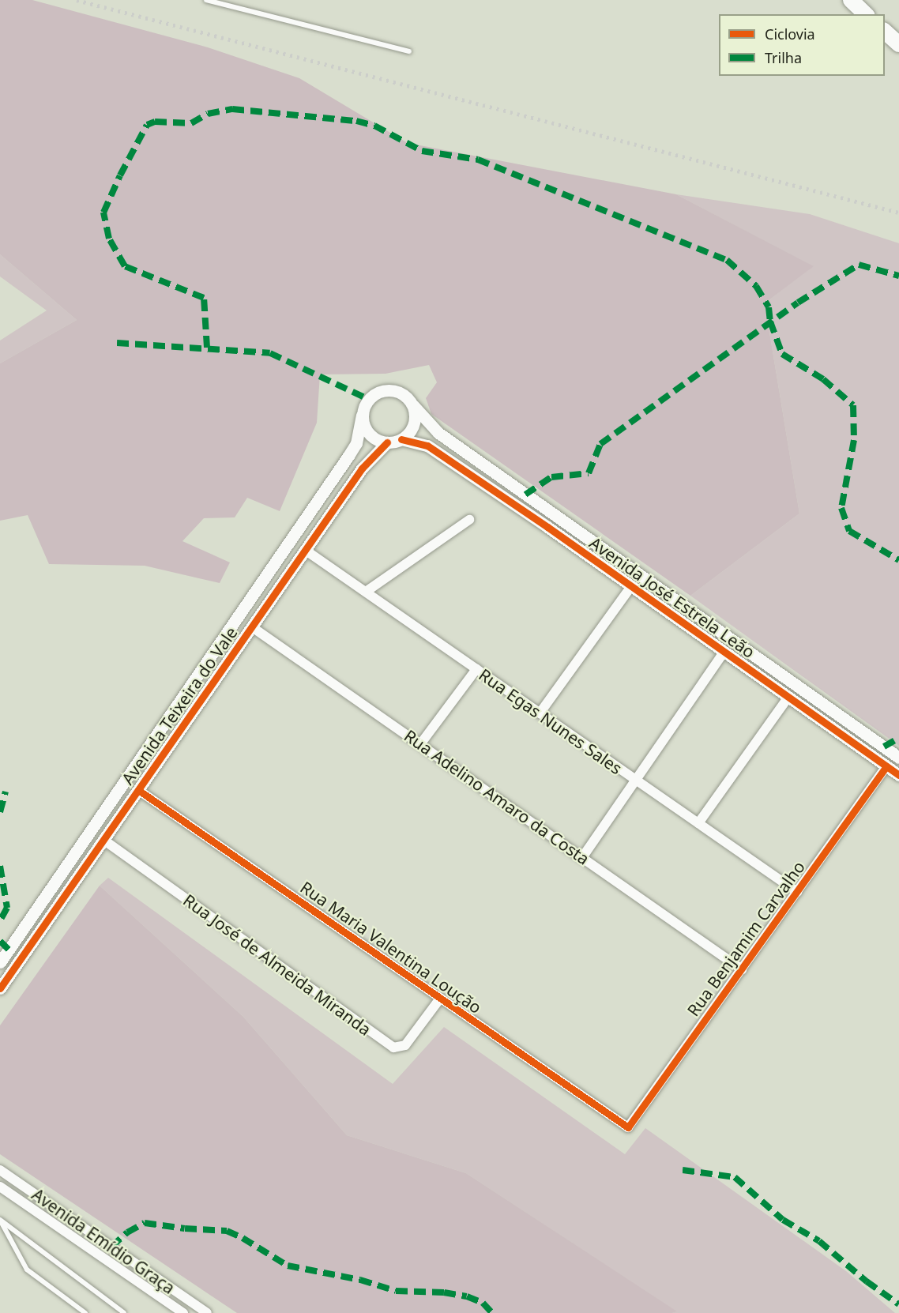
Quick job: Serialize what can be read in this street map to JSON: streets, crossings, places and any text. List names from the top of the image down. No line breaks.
{"streets":{"street":["Avenida José Estrela Leão","Avenida Teixeira do Vale","Rua Egas Nunes Sales","Rua Adelino Amaro da Costa","Rua Benjamim Carvalho","Rua Maria Valentina Loução","Rua José de Almeida Miranda","Avenida Emídio Graça"]},"crossings":[["Avenida José Estrela Leão","Avenida Teixeira do Vale"],["Avenida José Estrela Leão","Rua Benjamim Carvalho"],["Avenida Teixeira do Vale","Rua Egas Nunes Sales"],["Avenida Teixeira do Vale","Rua Adelino Amaro da Costa"],["Avenida Teixeira do Vale","Rua Maria Valentina Loução"],["Avenida Teixeira do Vale","Rua José de Almeida Miranda"],["Rua Egas Nunes Sales","Rua Benjamim Carvalho"],["Rua Adelino Amaro da Costa","Rua Benjamim Carvalho"],["Rua Benjamim Carvalho","Rua Maria Valentina Loução"],["Rua Maria Valentina Loução","Rua José de Almeida Miranda"]],"legend":["Ciclovia","Trilha"]}
